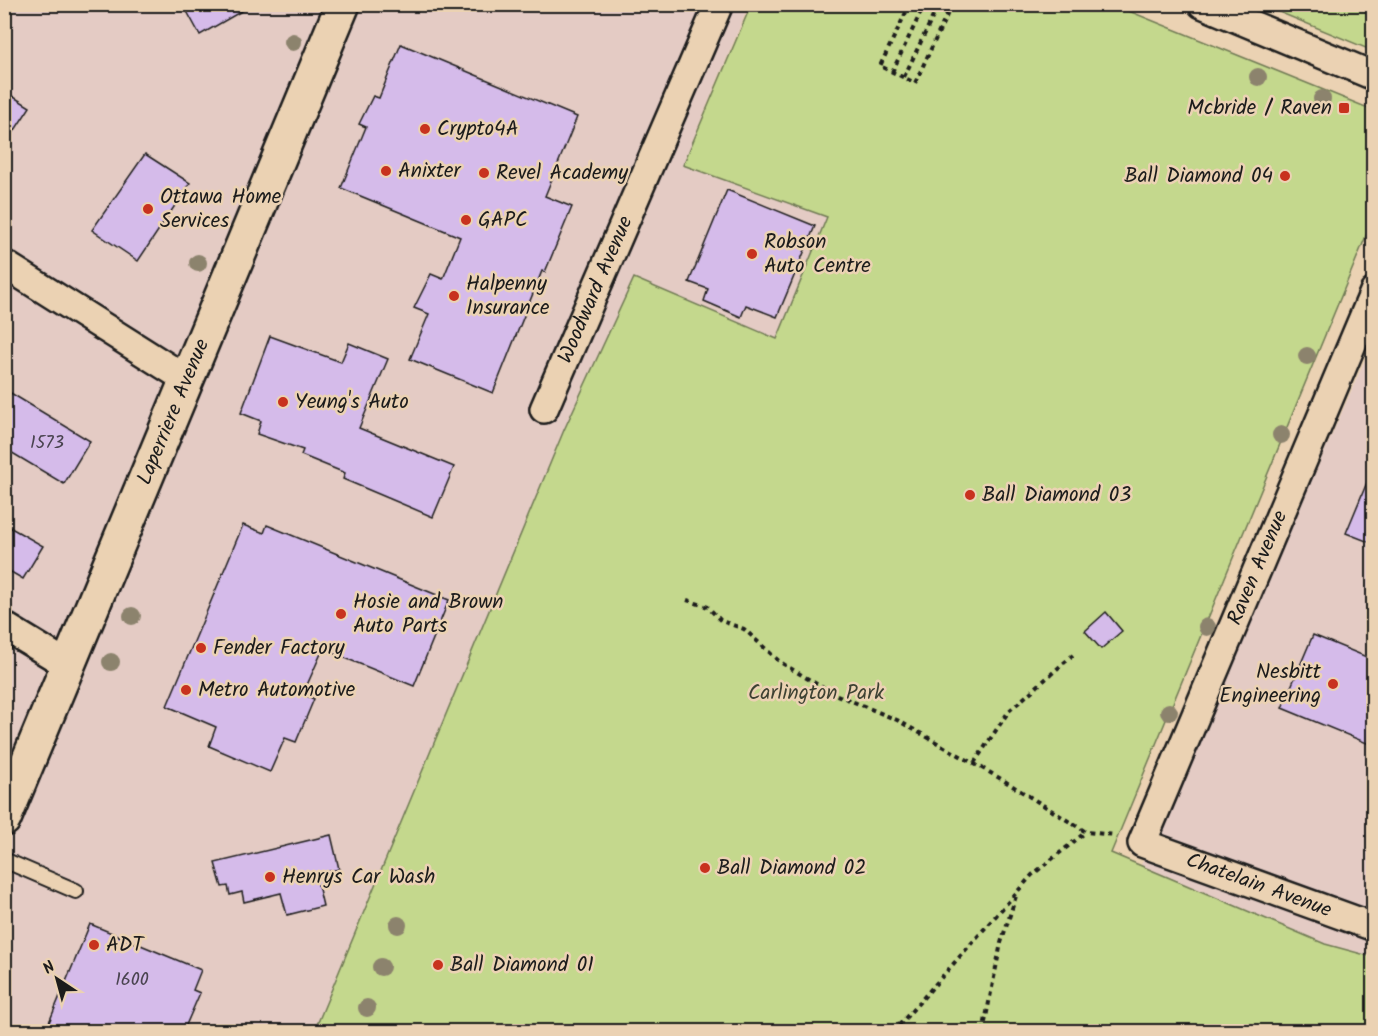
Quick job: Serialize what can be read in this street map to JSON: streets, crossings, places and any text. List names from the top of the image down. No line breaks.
{"streets":{"street":["Woodward Avenue","Laperriere Avenue","Raven Avenue","Chatelain Avenue"]},"crossings":[["Raven Avenue","Chatelain Avenue"]],"parks":["Carlington Park"],"places":{"transit":["Mcbride / Raven"],"other":["Crypto4A","Anixter","Revel Academy","Ball Diamond 04","Ottawa Home Services","GAPC","Robson Auto Centre","Halpenny Insurance","Yeung's Auto","Ball Diamond 03","Hosie and Brown Auto Parts","Fender Factory","Nesbitt Engineering","Metro Automotive","Ball Diamond 02","Henrys Car Wash","ADT","Ball Diamond 01"]},"house_numbers":["1573","1600"],"north":"top left"}
